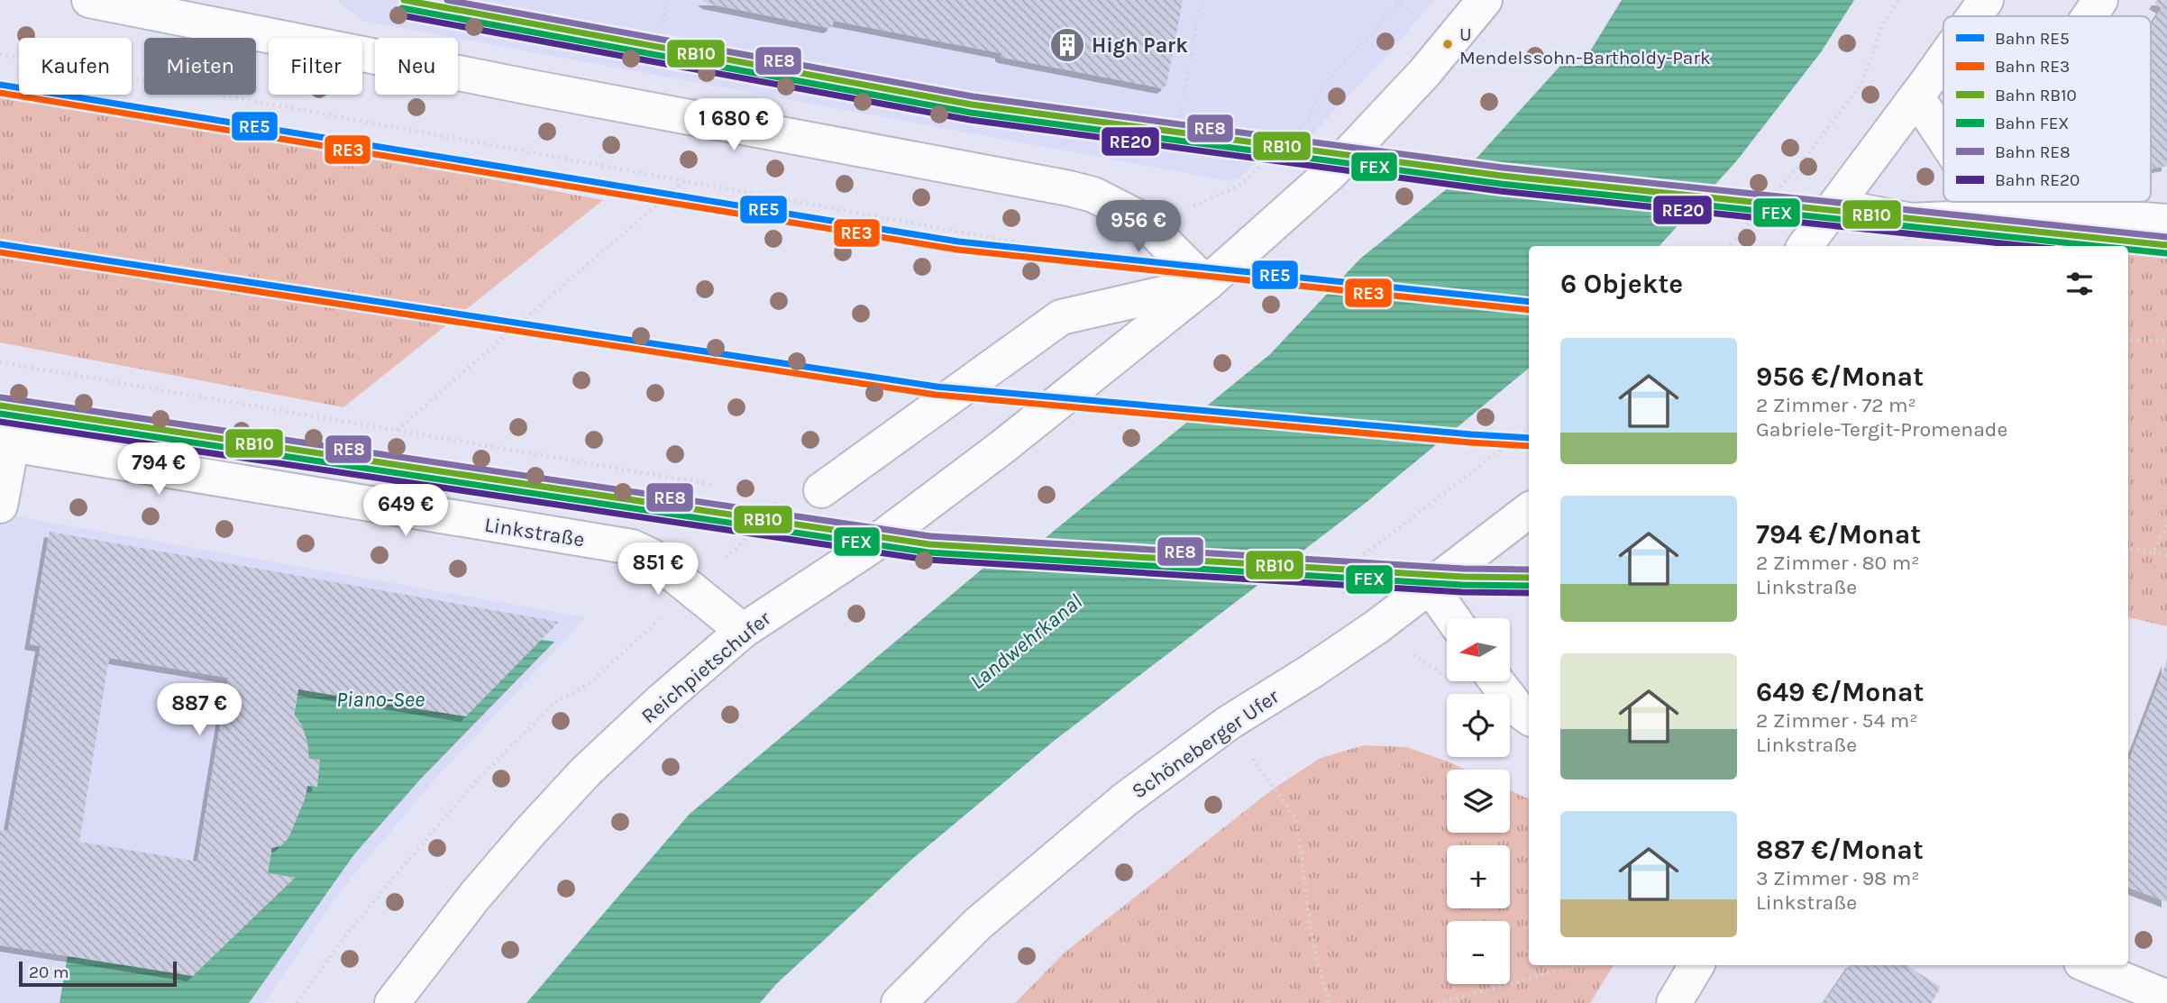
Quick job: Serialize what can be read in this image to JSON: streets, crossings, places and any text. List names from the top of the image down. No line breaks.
{"streets":{"main road":["Linkstraße","Reichpietschufer","Schöneberger Ufer"]},"crossings":[["Linkstraße","Reichpietschufer"]],"water":["Landwehrkanal","Piano-See"],"places":{"other":["U Mendelssohn-Bartholdy-Park"],"building":["High Park"]},"lines":["rail line RB10","rail line RE8","rail line FEX","rail line RE20","rail line RE5","rail line RE3"],"legend":["Bahn RE5","Bahn RE3","Bahn RB10","Bahn FEX","Bahn RE8","Bahn RE20"],"scale_bar":"20 m","north":"left","page":{"chip":["Kaufen","Mieten","Filter","Neu"],"price":["1 680 €","956 €","794 €","649 €","851 €","887 €"],"heading":"6 Objekte","list":[{"name":"956 €/Monat","note":"2 Zimmer · 72 m² · Gabriele-Tergit-Promenade"},{"name":"794 €/Monat","note":"2 Zimmer · 80 m² · Linkstraße"},{"name":"649 €/Monat","note":"2 Zimmer · 54 m² · Linkstraße"},{"name":"887 €/Monat","note":"3 Zimmer · 98 m² · Linkstraße"}],"map_buttons":["+","−"],"scale":"20 m"}}
